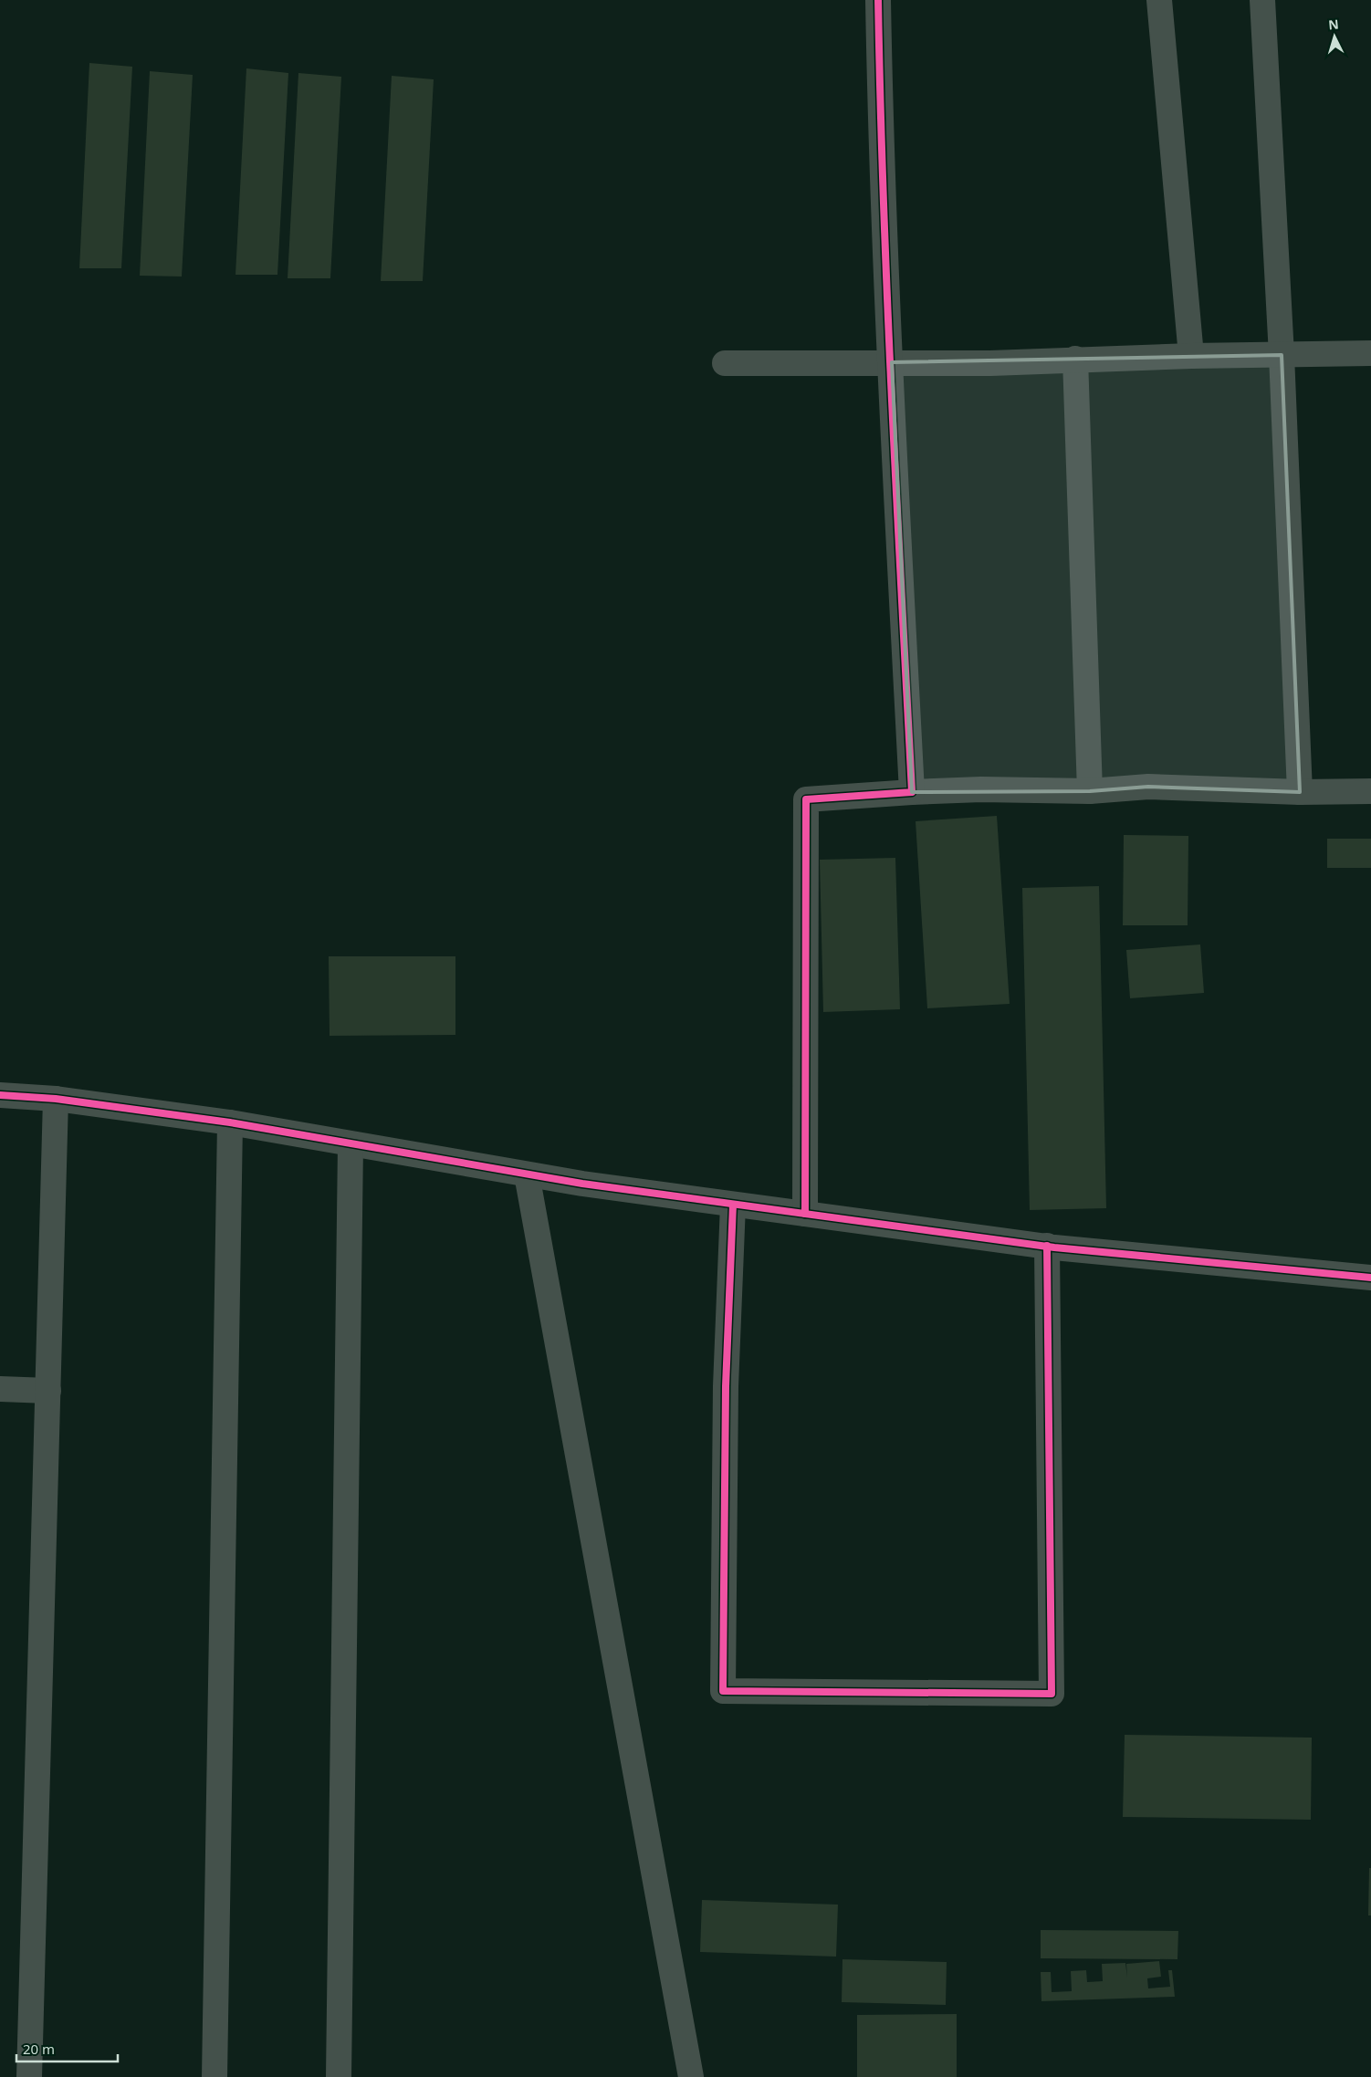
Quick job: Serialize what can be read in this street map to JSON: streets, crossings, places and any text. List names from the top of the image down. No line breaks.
{"scale_bar":"20 m","north":"top"}
